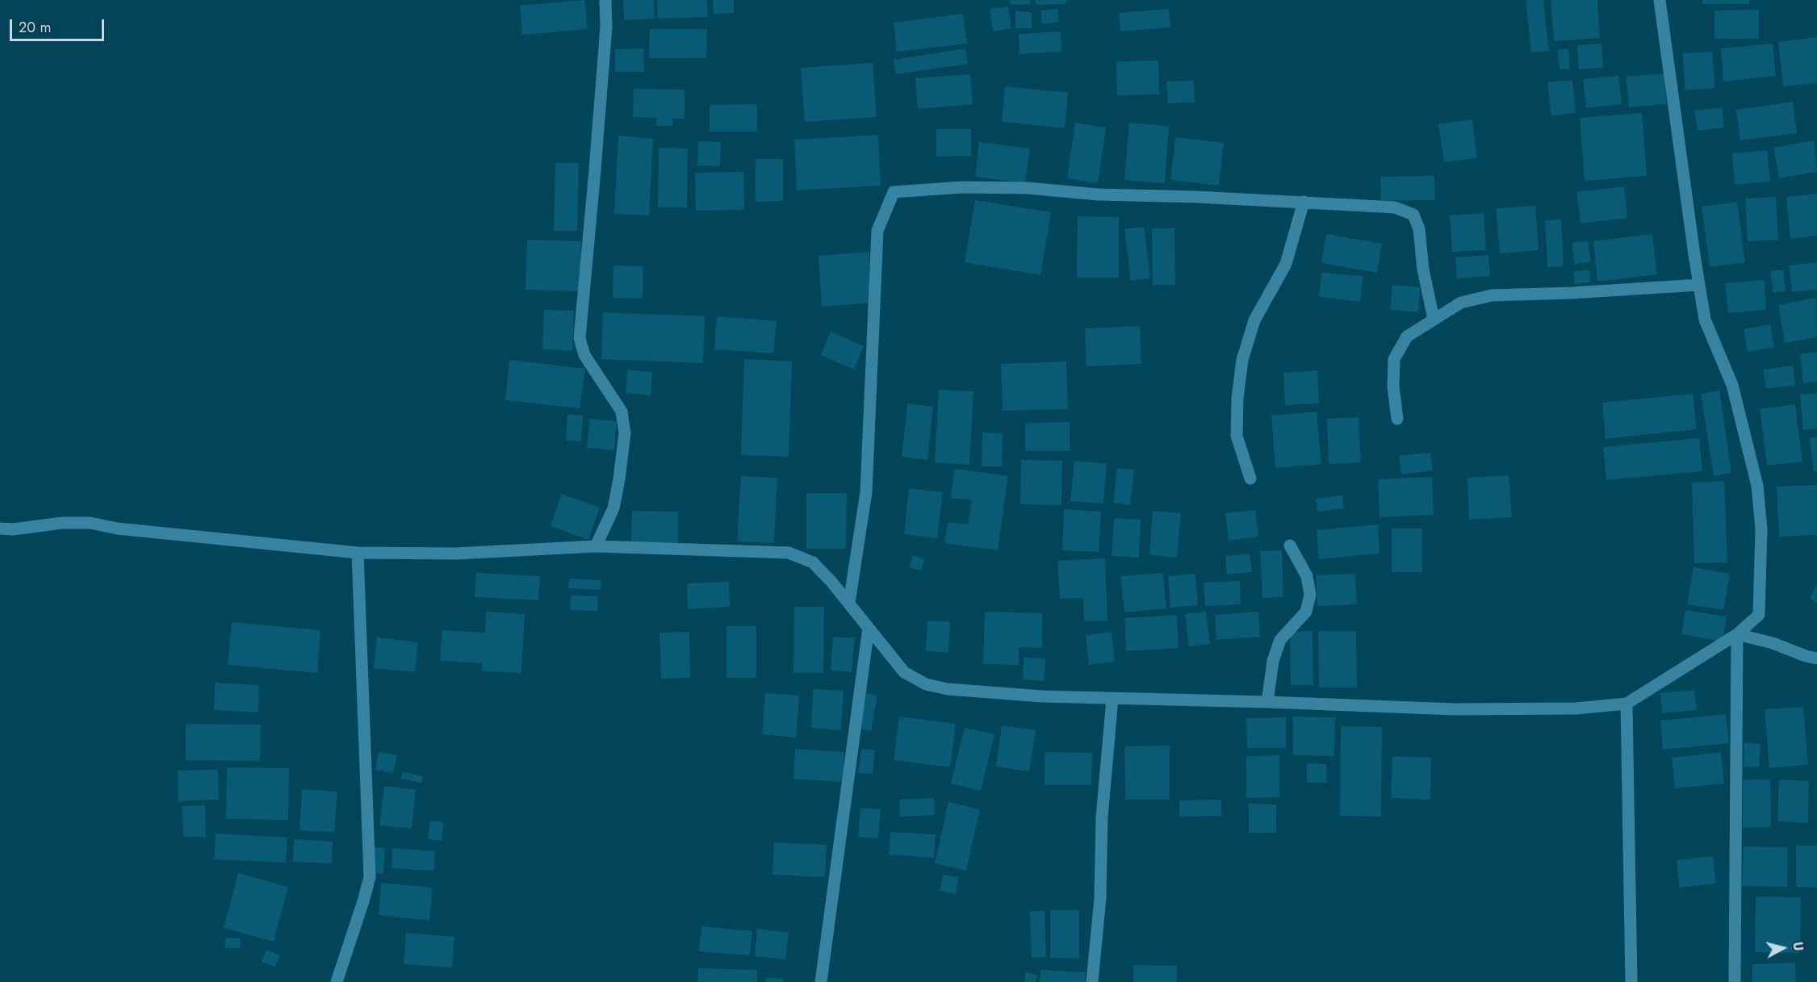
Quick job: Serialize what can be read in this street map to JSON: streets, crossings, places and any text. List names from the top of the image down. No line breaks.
{"scale_bar":"20 m","north":"right"}
